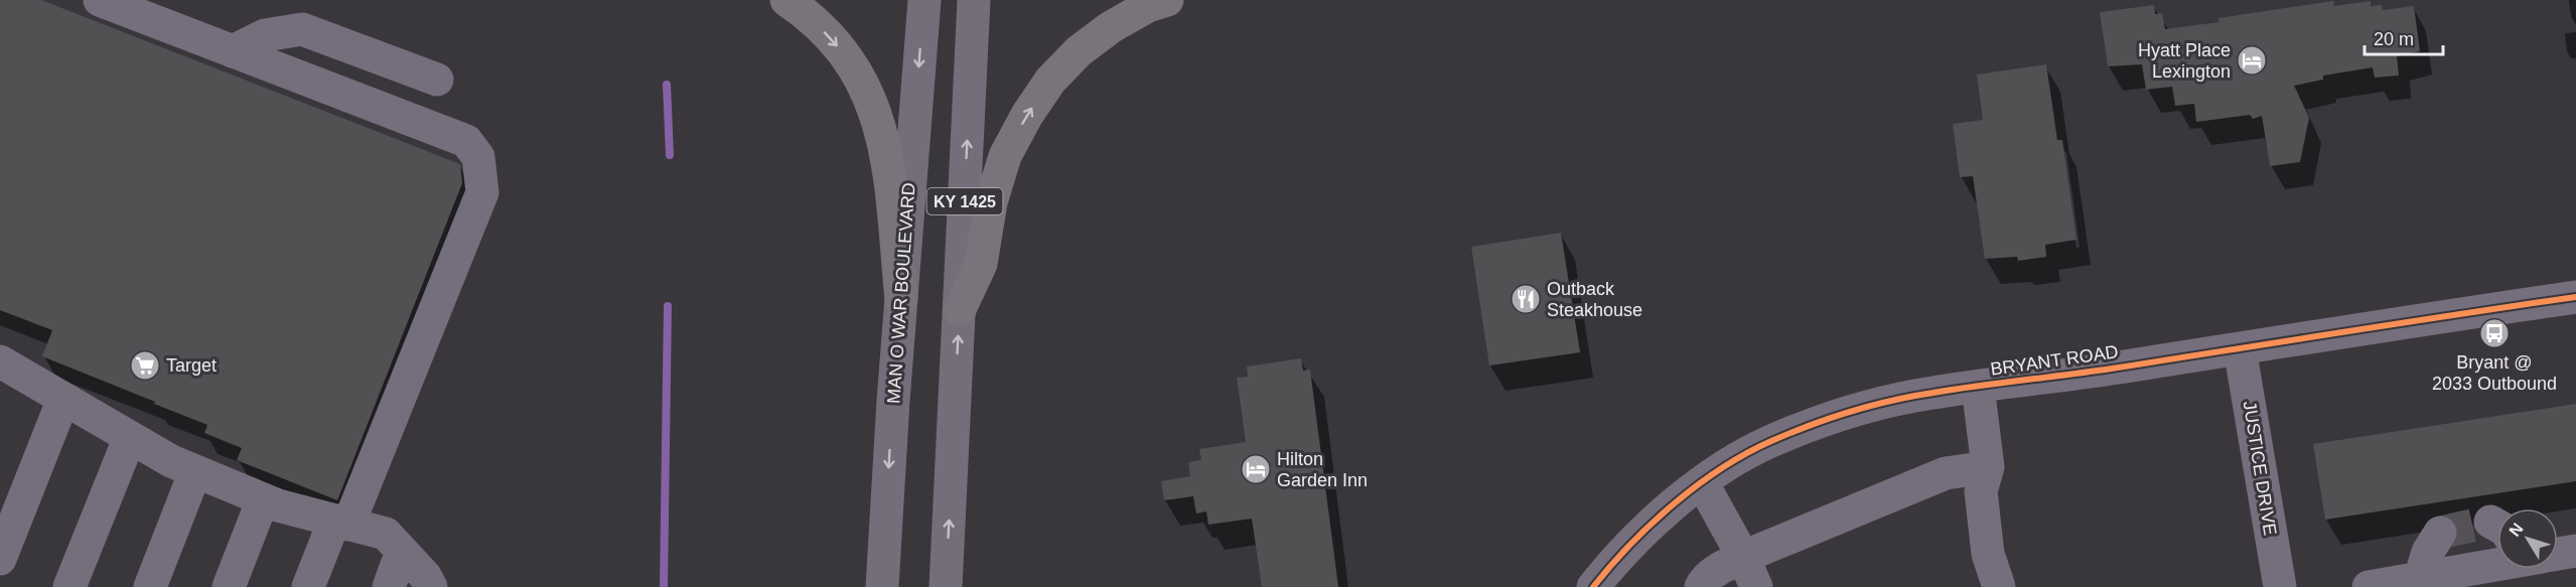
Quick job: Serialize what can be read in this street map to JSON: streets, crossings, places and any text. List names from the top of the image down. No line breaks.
{"streets":{"main road":["KY 1425","MAN O WAR BOULEVARD"],"street":["BRYANT ROAD","JUSTICE DRIVE"]},"crossings":[["BRYANT ROAD","JUSTICE DRIVE"]],"places":{"hotel":["Hyatt Place Lexington","Hilton Garden Inn"],"restaurant":["Outback Steakhouse"],"bus stop":["Bryant @ 2033 Outbound"],"supermarket":["Target"]},"scale_bar":"20 m","north":"top left"}
